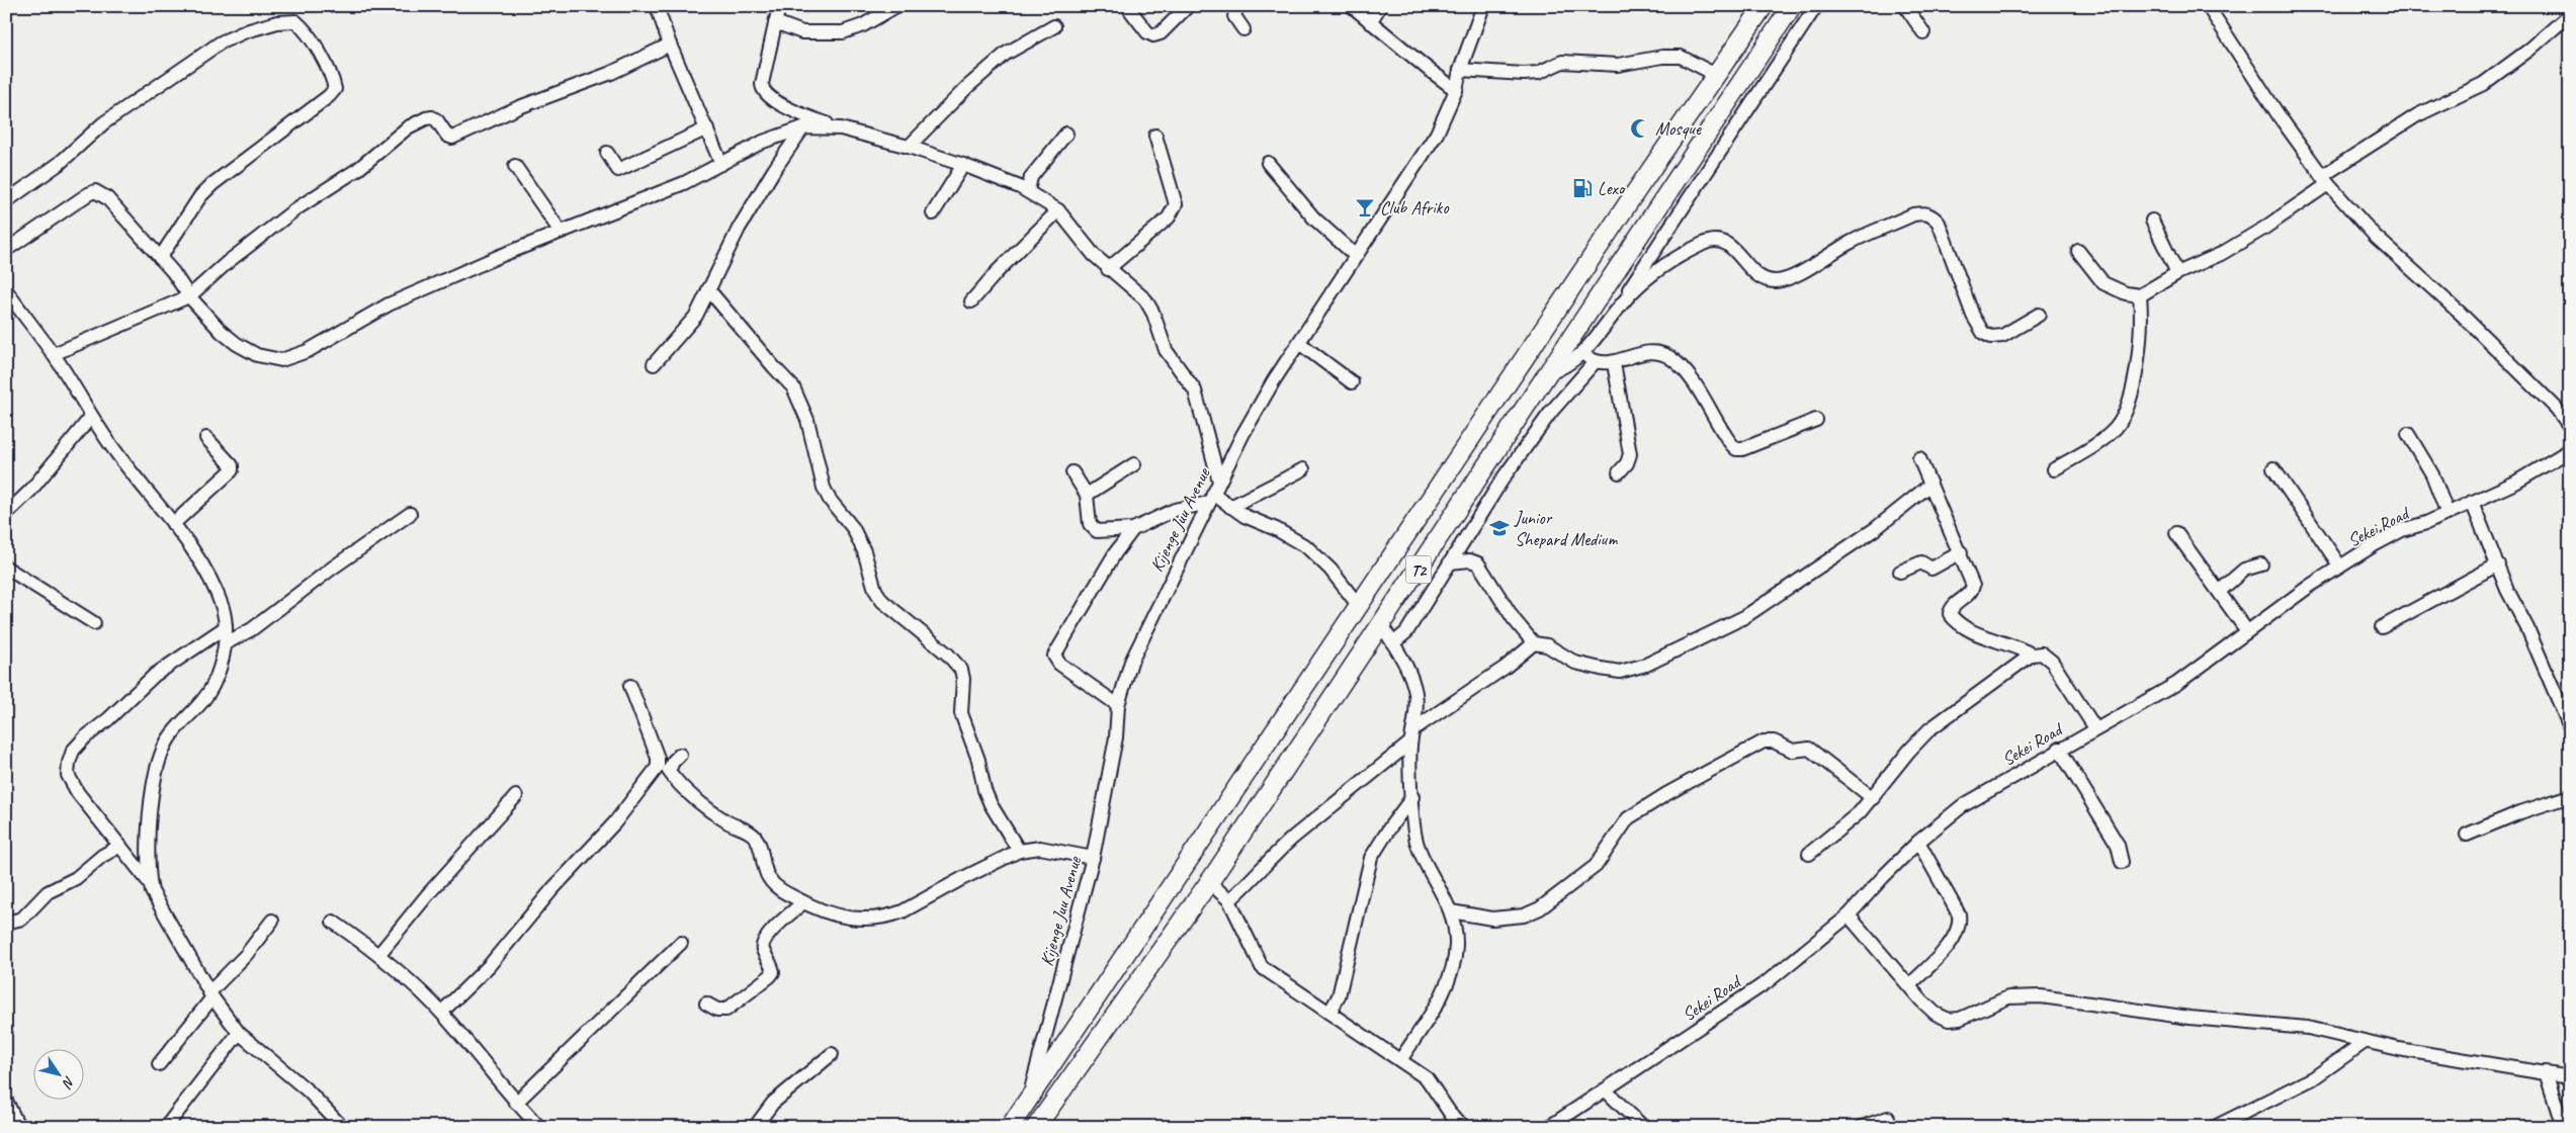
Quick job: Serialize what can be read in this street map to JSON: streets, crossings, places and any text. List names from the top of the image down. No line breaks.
{"streets":{"highway":["T2"],"street":["Kijenge Juu Avenue","Sekei Road"]},"crossings":[["Kijenge Juu Avenue","T2"]],"places":{"mosque":["Mosque"],"fuel station":["Lexo"],"bar":["Club Afriko"],"school or university":["Junior Shepard Medium"]},"north":"bottom right"}
